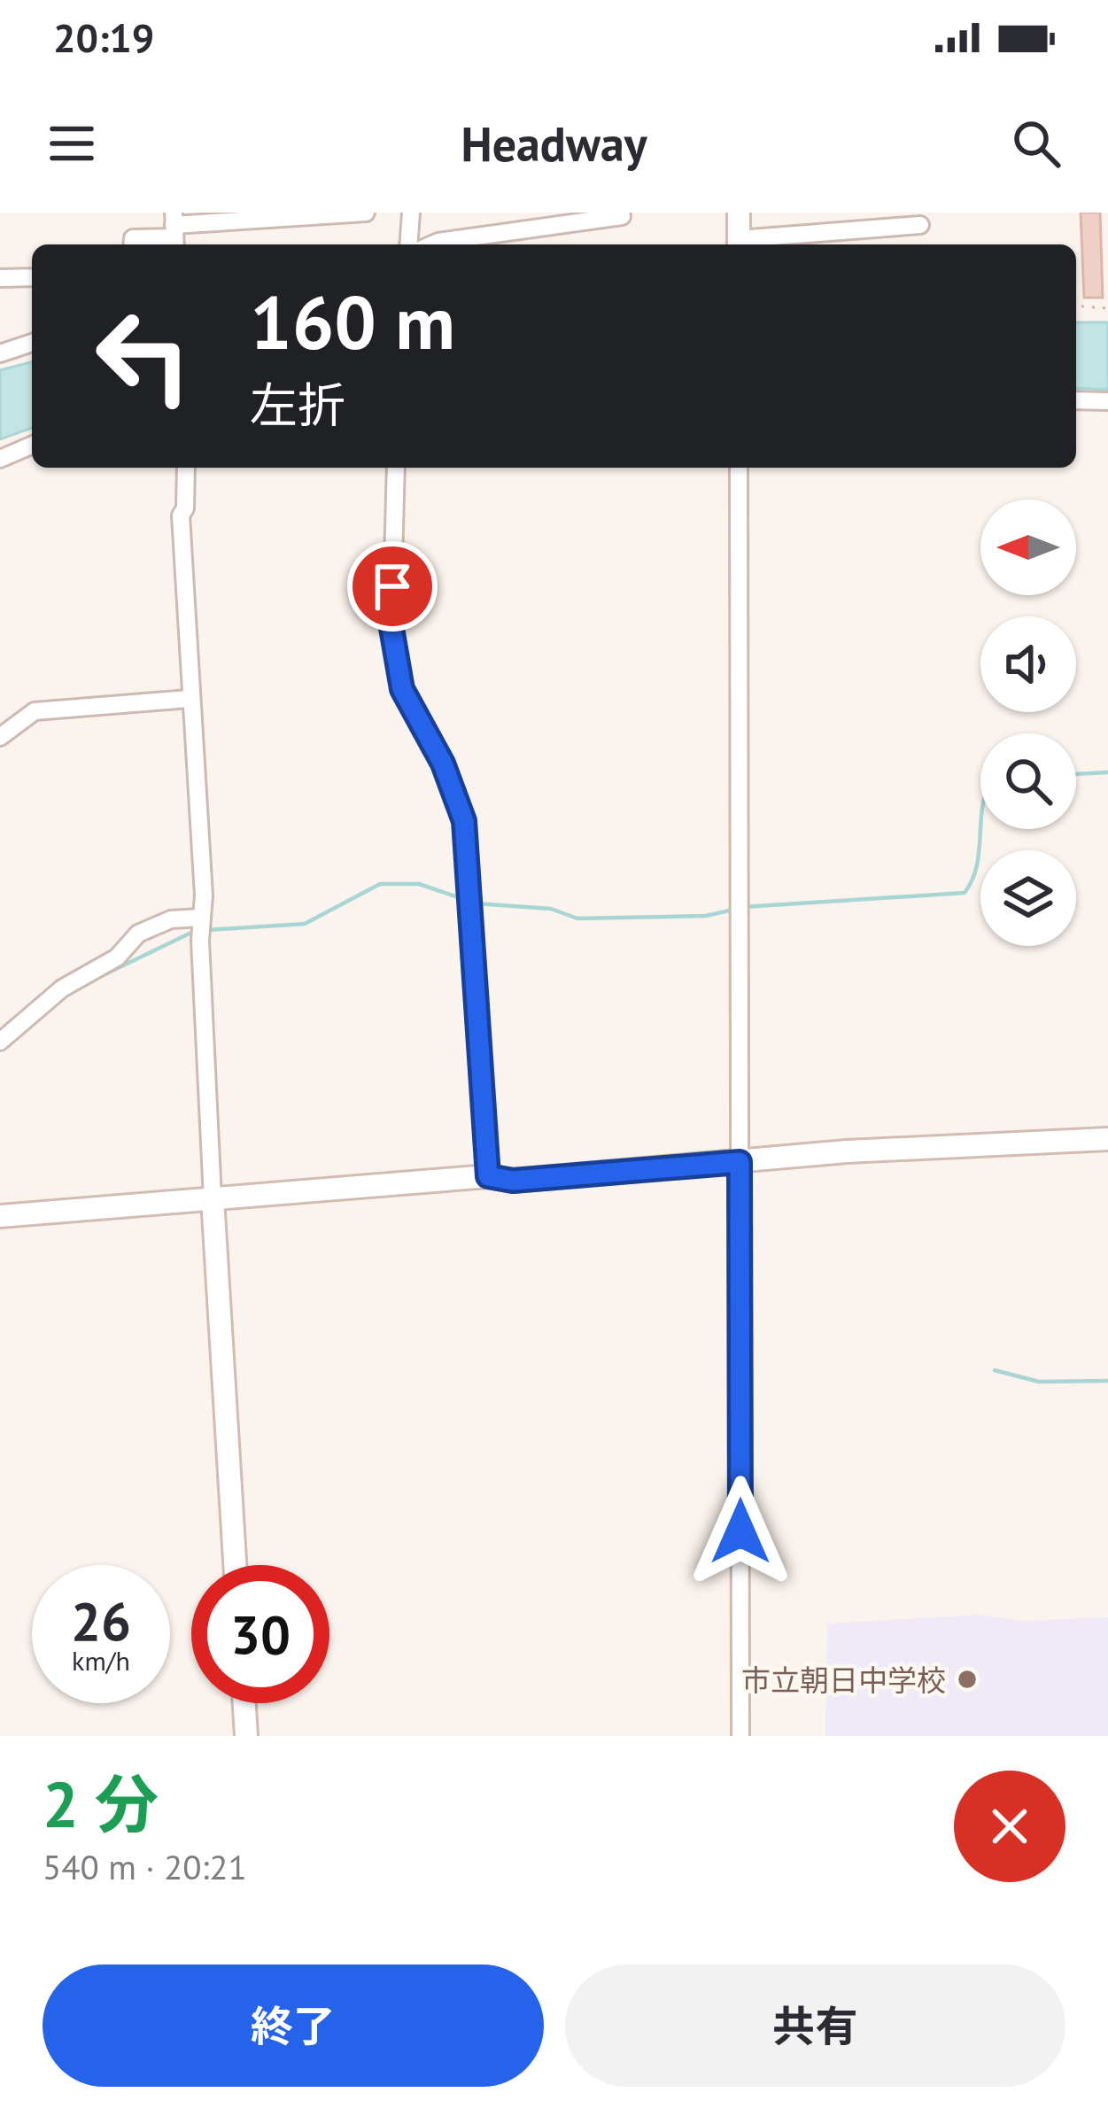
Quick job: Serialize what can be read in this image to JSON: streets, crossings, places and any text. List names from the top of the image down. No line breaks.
{"places":["市立朝日中学校"],"north":"left","page":{"status":"20:19","header":"Headway","turn":["160 m","左折"],"speed":"26 km/h","limit":"30","heading":["2 分","540 m · 20:21"],"buttons":["終了","共有"]}}
